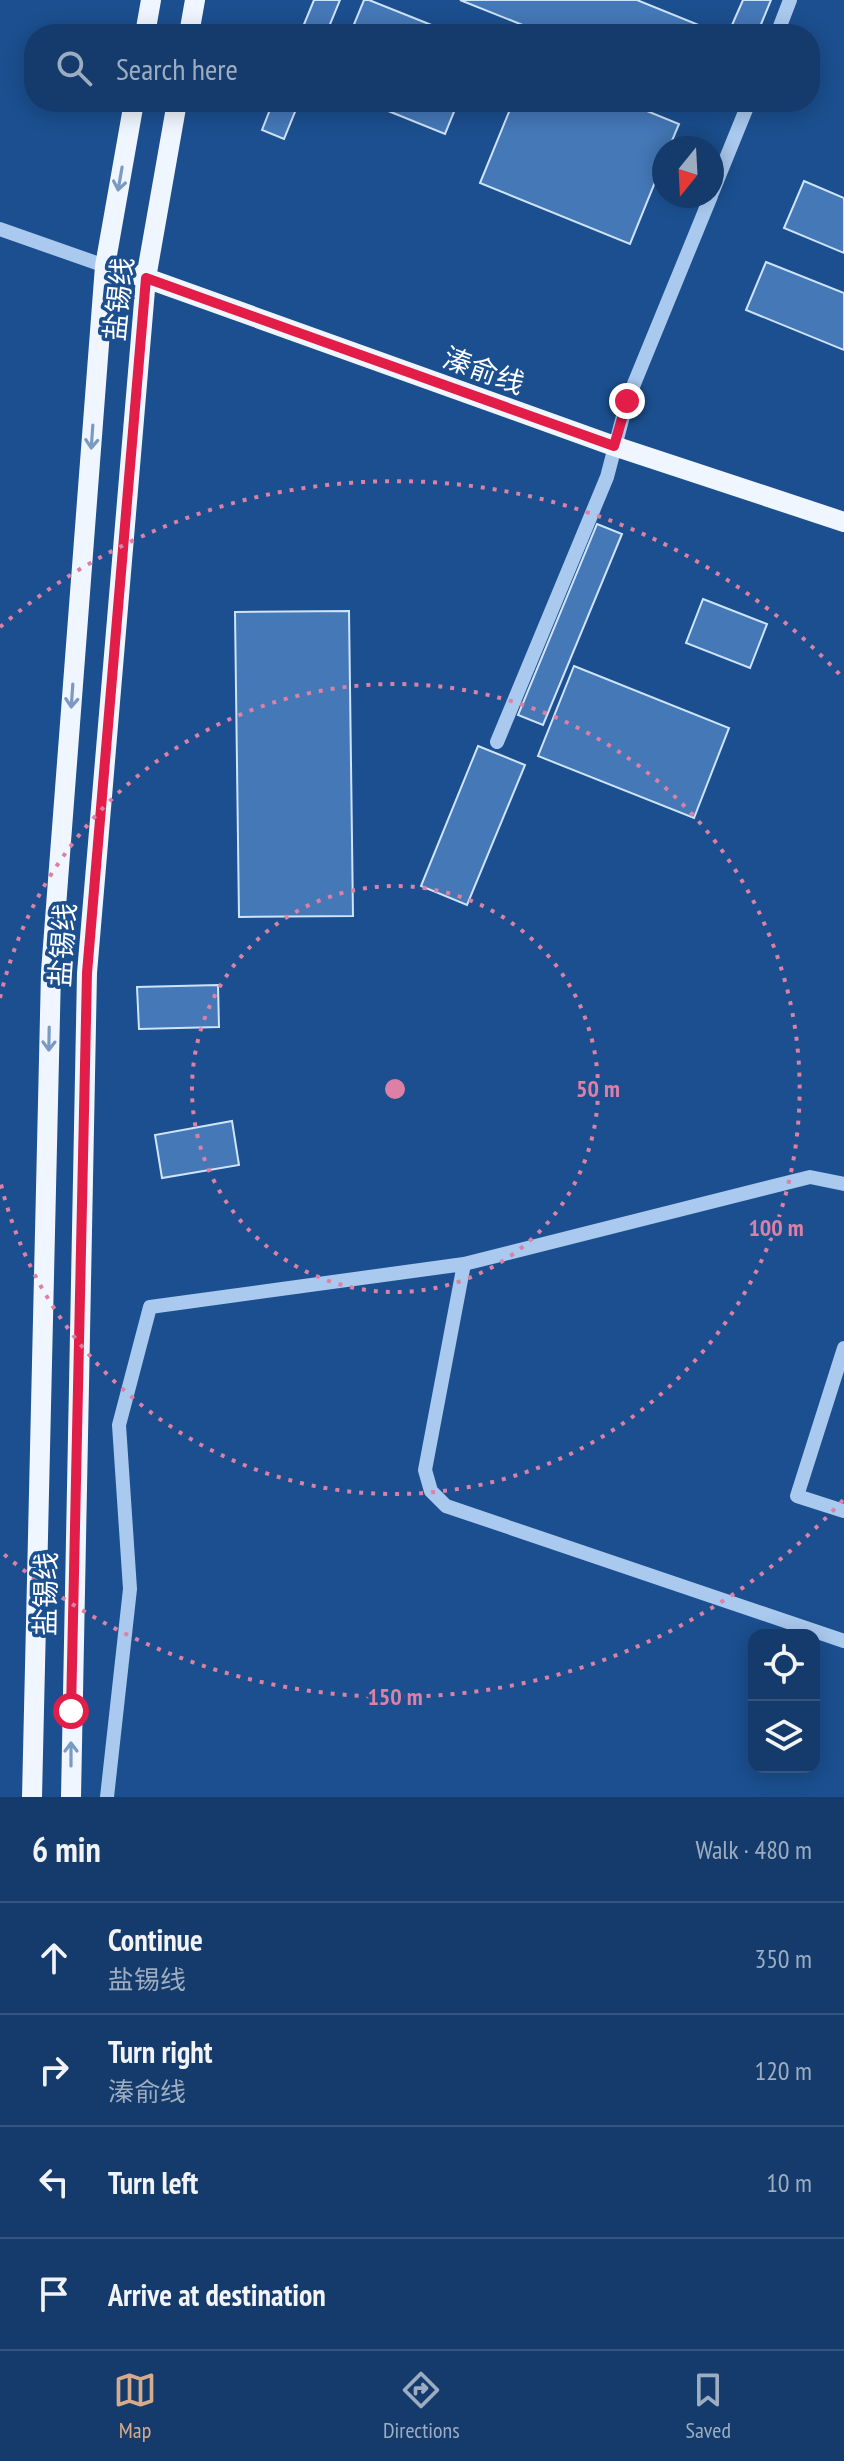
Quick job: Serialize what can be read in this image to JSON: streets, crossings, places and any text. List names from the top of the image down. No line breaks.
{"streets":{"main road":["盐锡线","溱俞线"]},"crossings":[["盐锡线","溱俞线"]],"north":"bottom","page":{"search":"Search here","heading":["6 min","Walk · 480 m"],"list":[["Continue","盐锡线","350 m"],["Turn right","溱俞线","120 m"],["Turn left","10 m"],"Arrive at destination"],"nav":["Map","Directions","Saved"]},"rings":["50 m","100 m","150 m"]}
